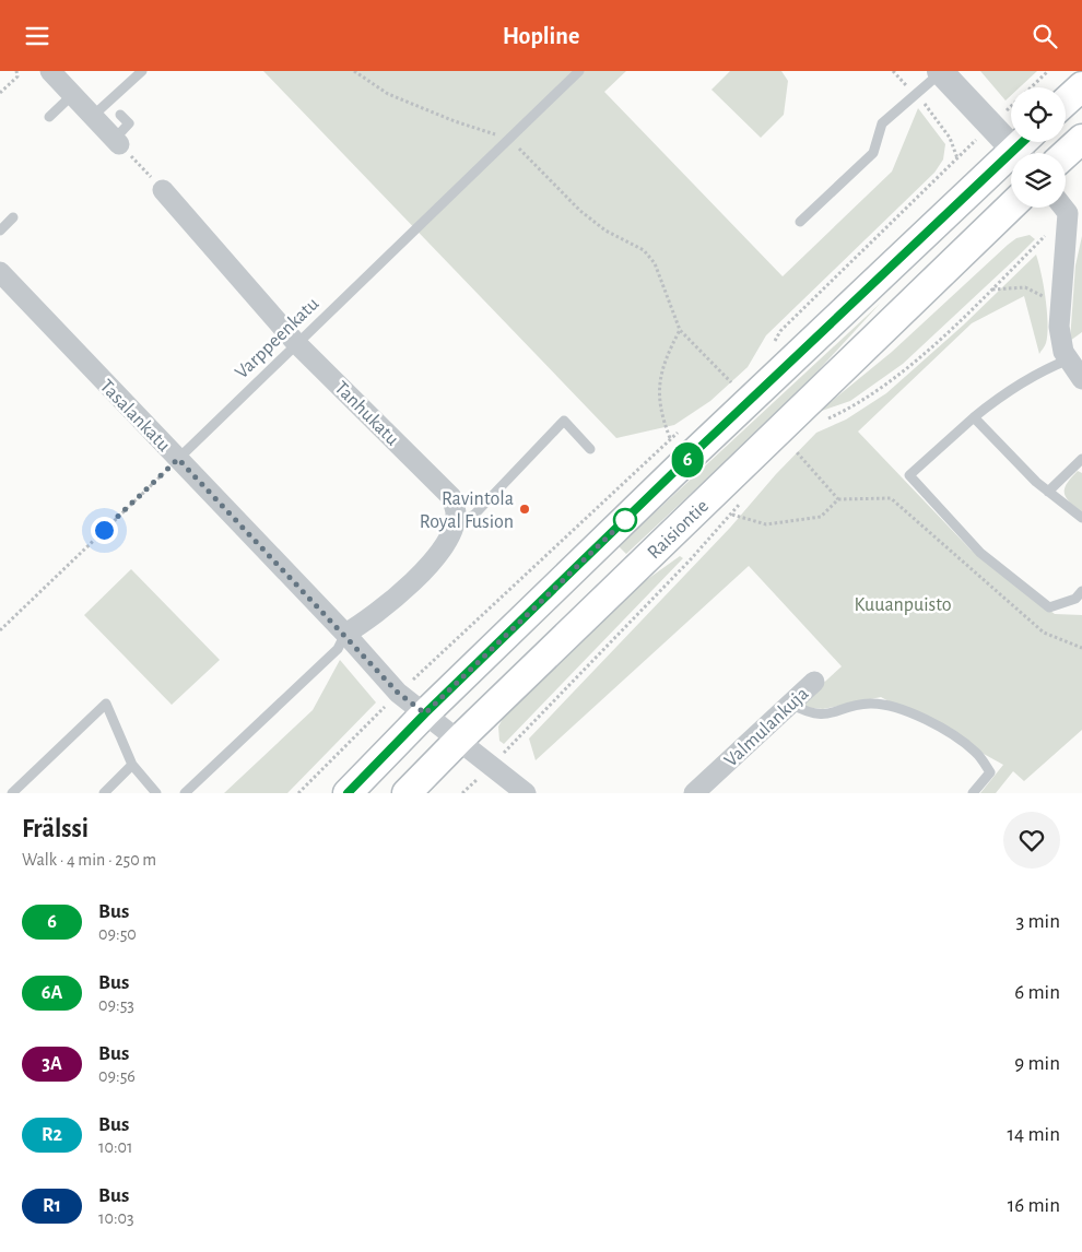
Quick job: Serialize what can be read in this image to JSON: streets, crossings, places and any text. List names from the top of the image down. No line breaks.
{"streets":{"main road":["Raisiontie"],"street":["Tanhukatu","Tasalankatu","Valmulankuja"],"lane":["Varppeenkatu"]},"crossings":[["Varppeenkatu","Tanhukatu"],["Varppeenkatu","Tasalankatu"],["Tasalankatu","Raisiontie"]],"parks":["Kuuanpuisto"],"places":["Ravintola Royal Fusion"],"lines":["bus line 6"],"page":{"header":"Hopline","on_map":"6","heading":["Frälssi","Walk · 4 min · 250 m"],"list":[{"mark":"6","name":"Bus","note":"09:50","value":"3 min"},{"mark":"6A","name":"Bus","note":"09:53","value":"6 min"},{"mark":"3A","name":"Bus","note":"09:56","value":"9 min"},{"mark":"R2","name":"Bus","note":"10:01","value":"14 min"},{"mark":"R1","name":"Bus","note":"10:03","value":"16 min"}]}}
